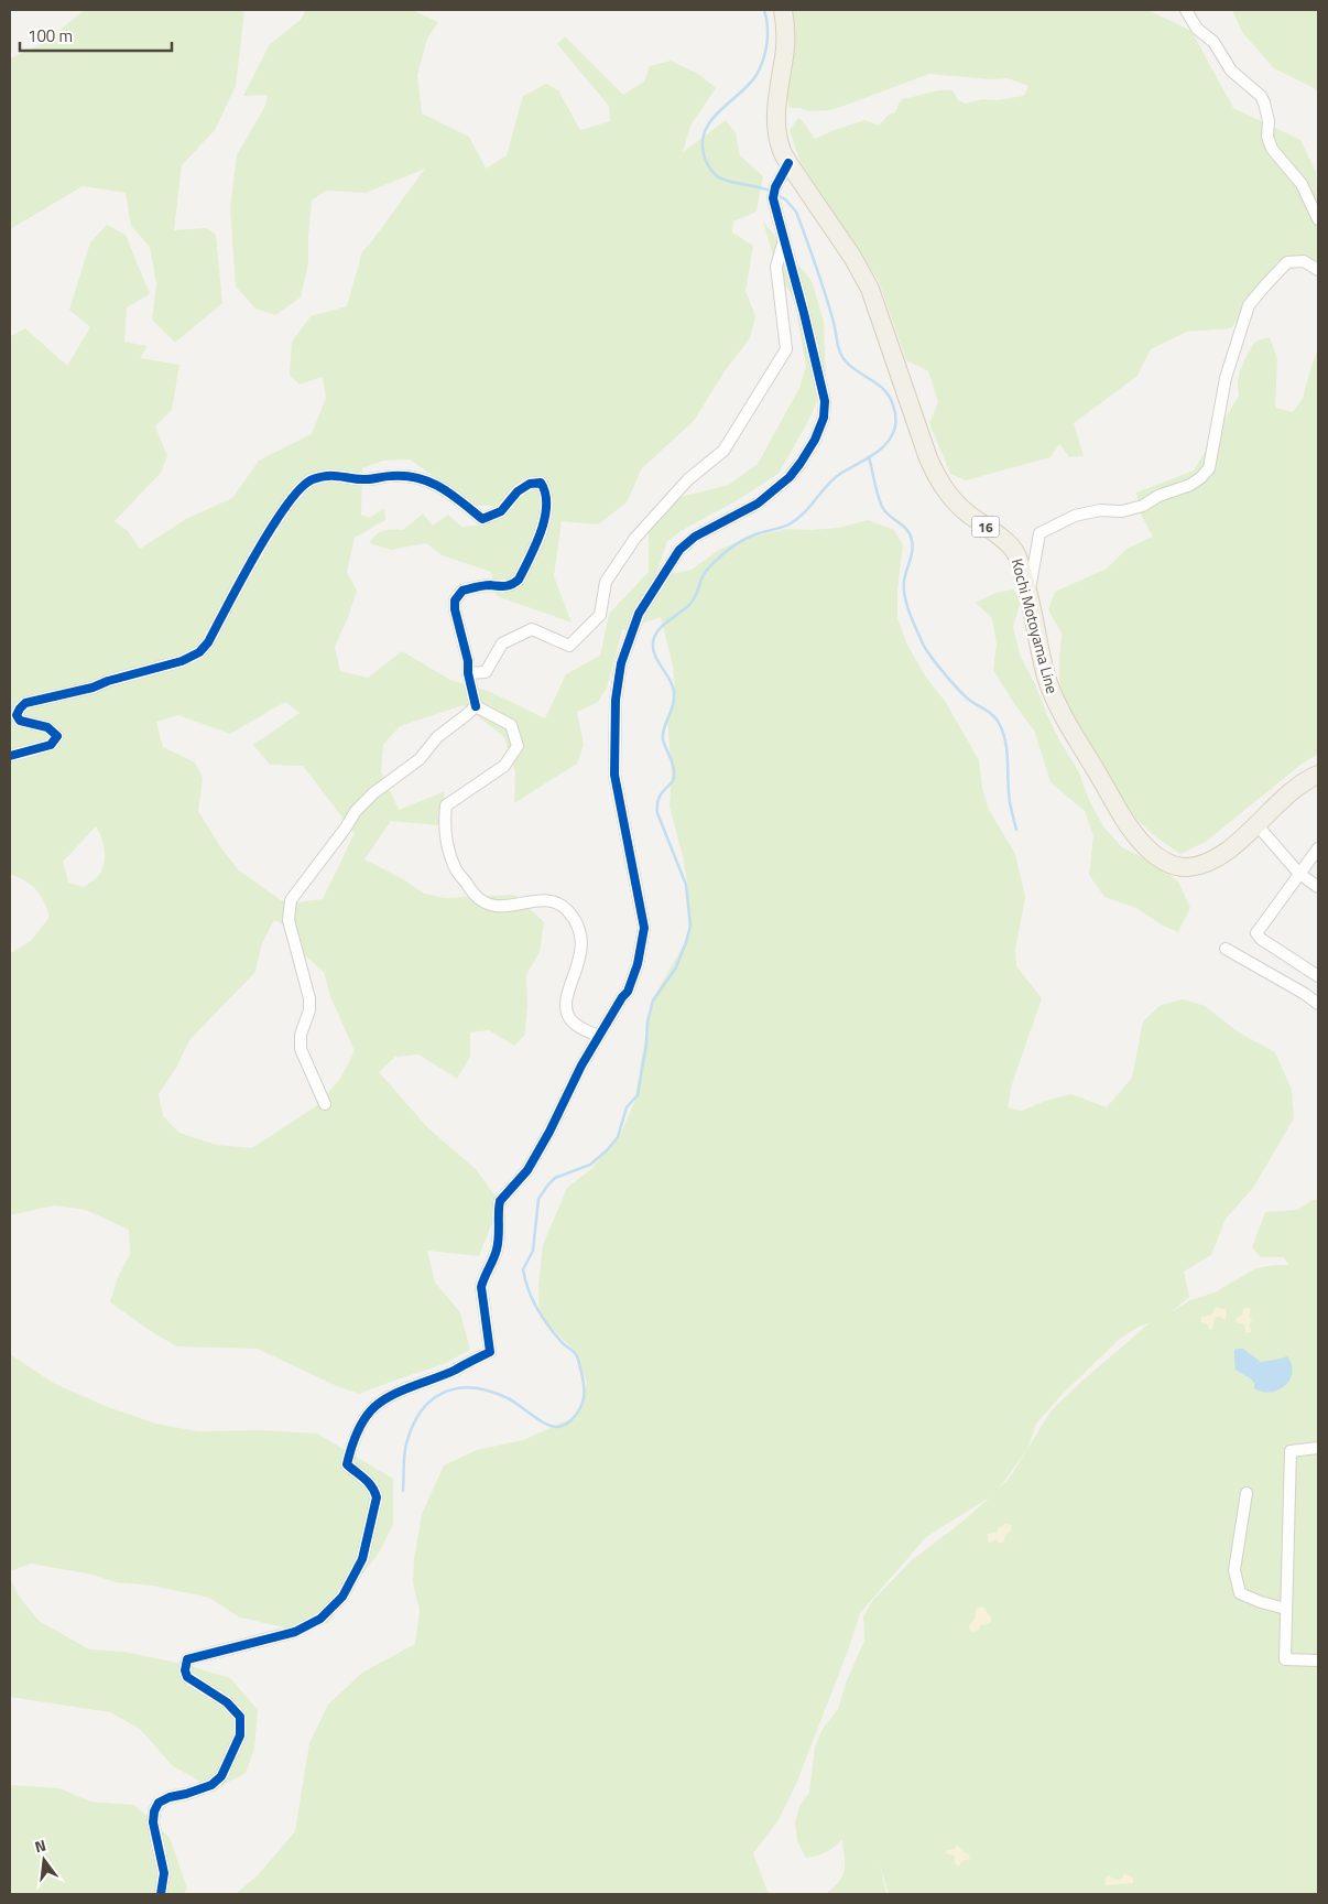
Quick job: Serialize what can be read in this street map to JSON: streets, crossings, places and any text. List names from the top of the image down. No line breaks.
{"streets":{"main road":["16","Kochi Motoyama Line"]},"scale_bar":"100 m","north":"top"}
